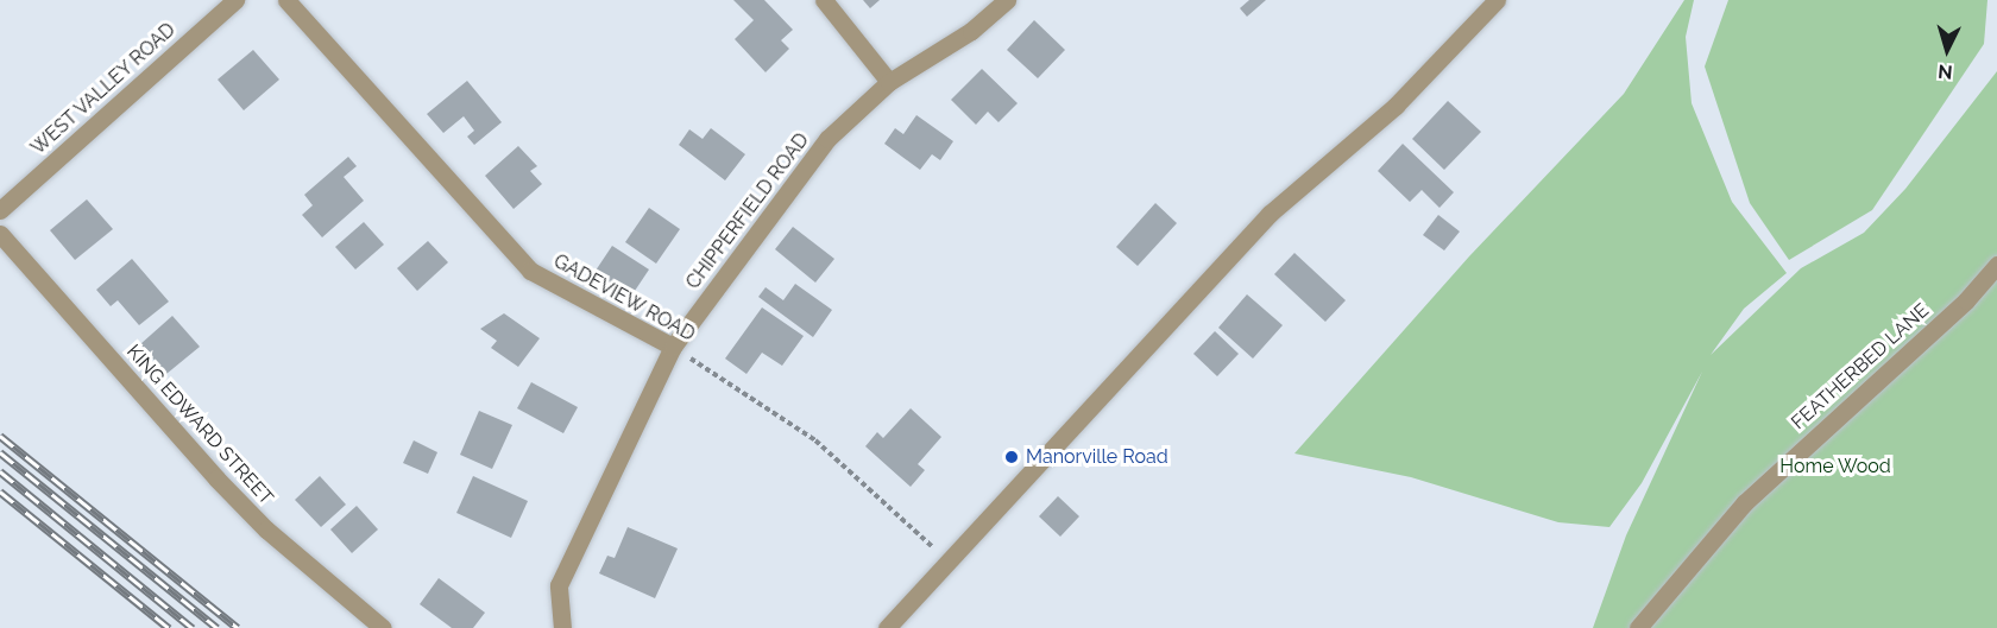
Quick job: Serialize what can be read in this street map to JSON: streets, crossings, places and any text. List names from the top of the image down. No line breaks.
{"streets":{"street":["WEST VALLEY ROAD","CHIPPERFIELD ROAD","GADEVIEW ROAD","FEATHERBED LANE","KING EDWARD STREET"]},"crossings":[["CHIPPERFIELD ROAD","GADEVIEW ROAD"]],"parks":["Home Wood"],"places":["Manorville Road"],"north":"bottom"}
